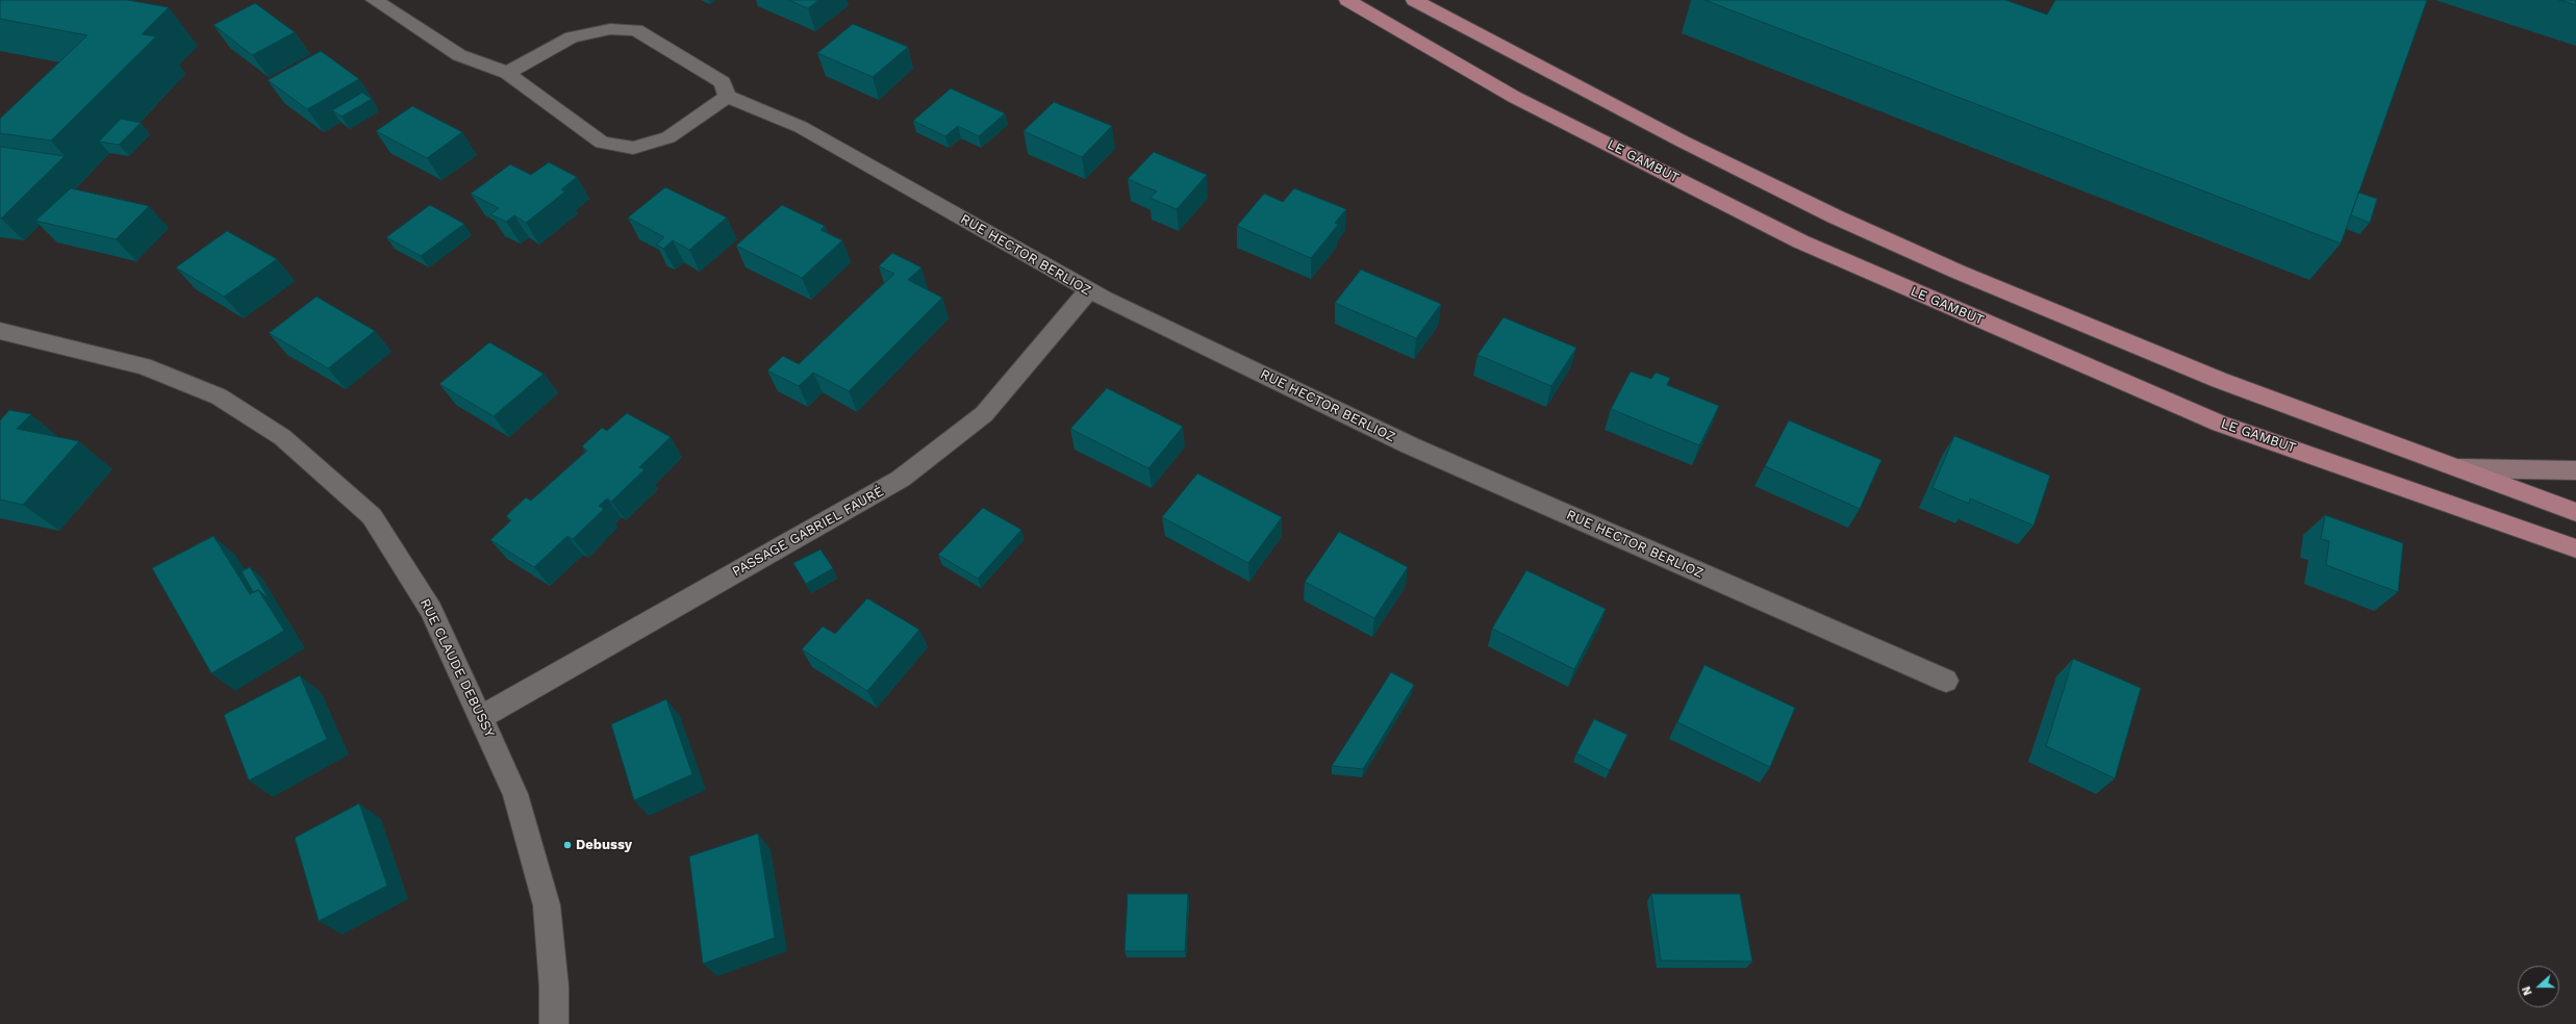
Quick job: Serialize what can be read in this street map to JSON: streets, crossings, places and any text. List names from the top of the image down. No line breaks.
{"streets":{"main road":["LE GAMBUT"],"street":["RUE HECTOR BERLIOZ","PASSAGE GABRIEL FAURÉ","RUE CLAUDE DEBUSSY"]},"crossings":[["RUE HECTOR BERLIOZ","PASSAGE GABRIEL FAURÉ"],["PASSAGE GABRIEL FAURÉ","RUE CLAUDE DEBUSSY"]],"places":["Debussy"],"north":"left"}
